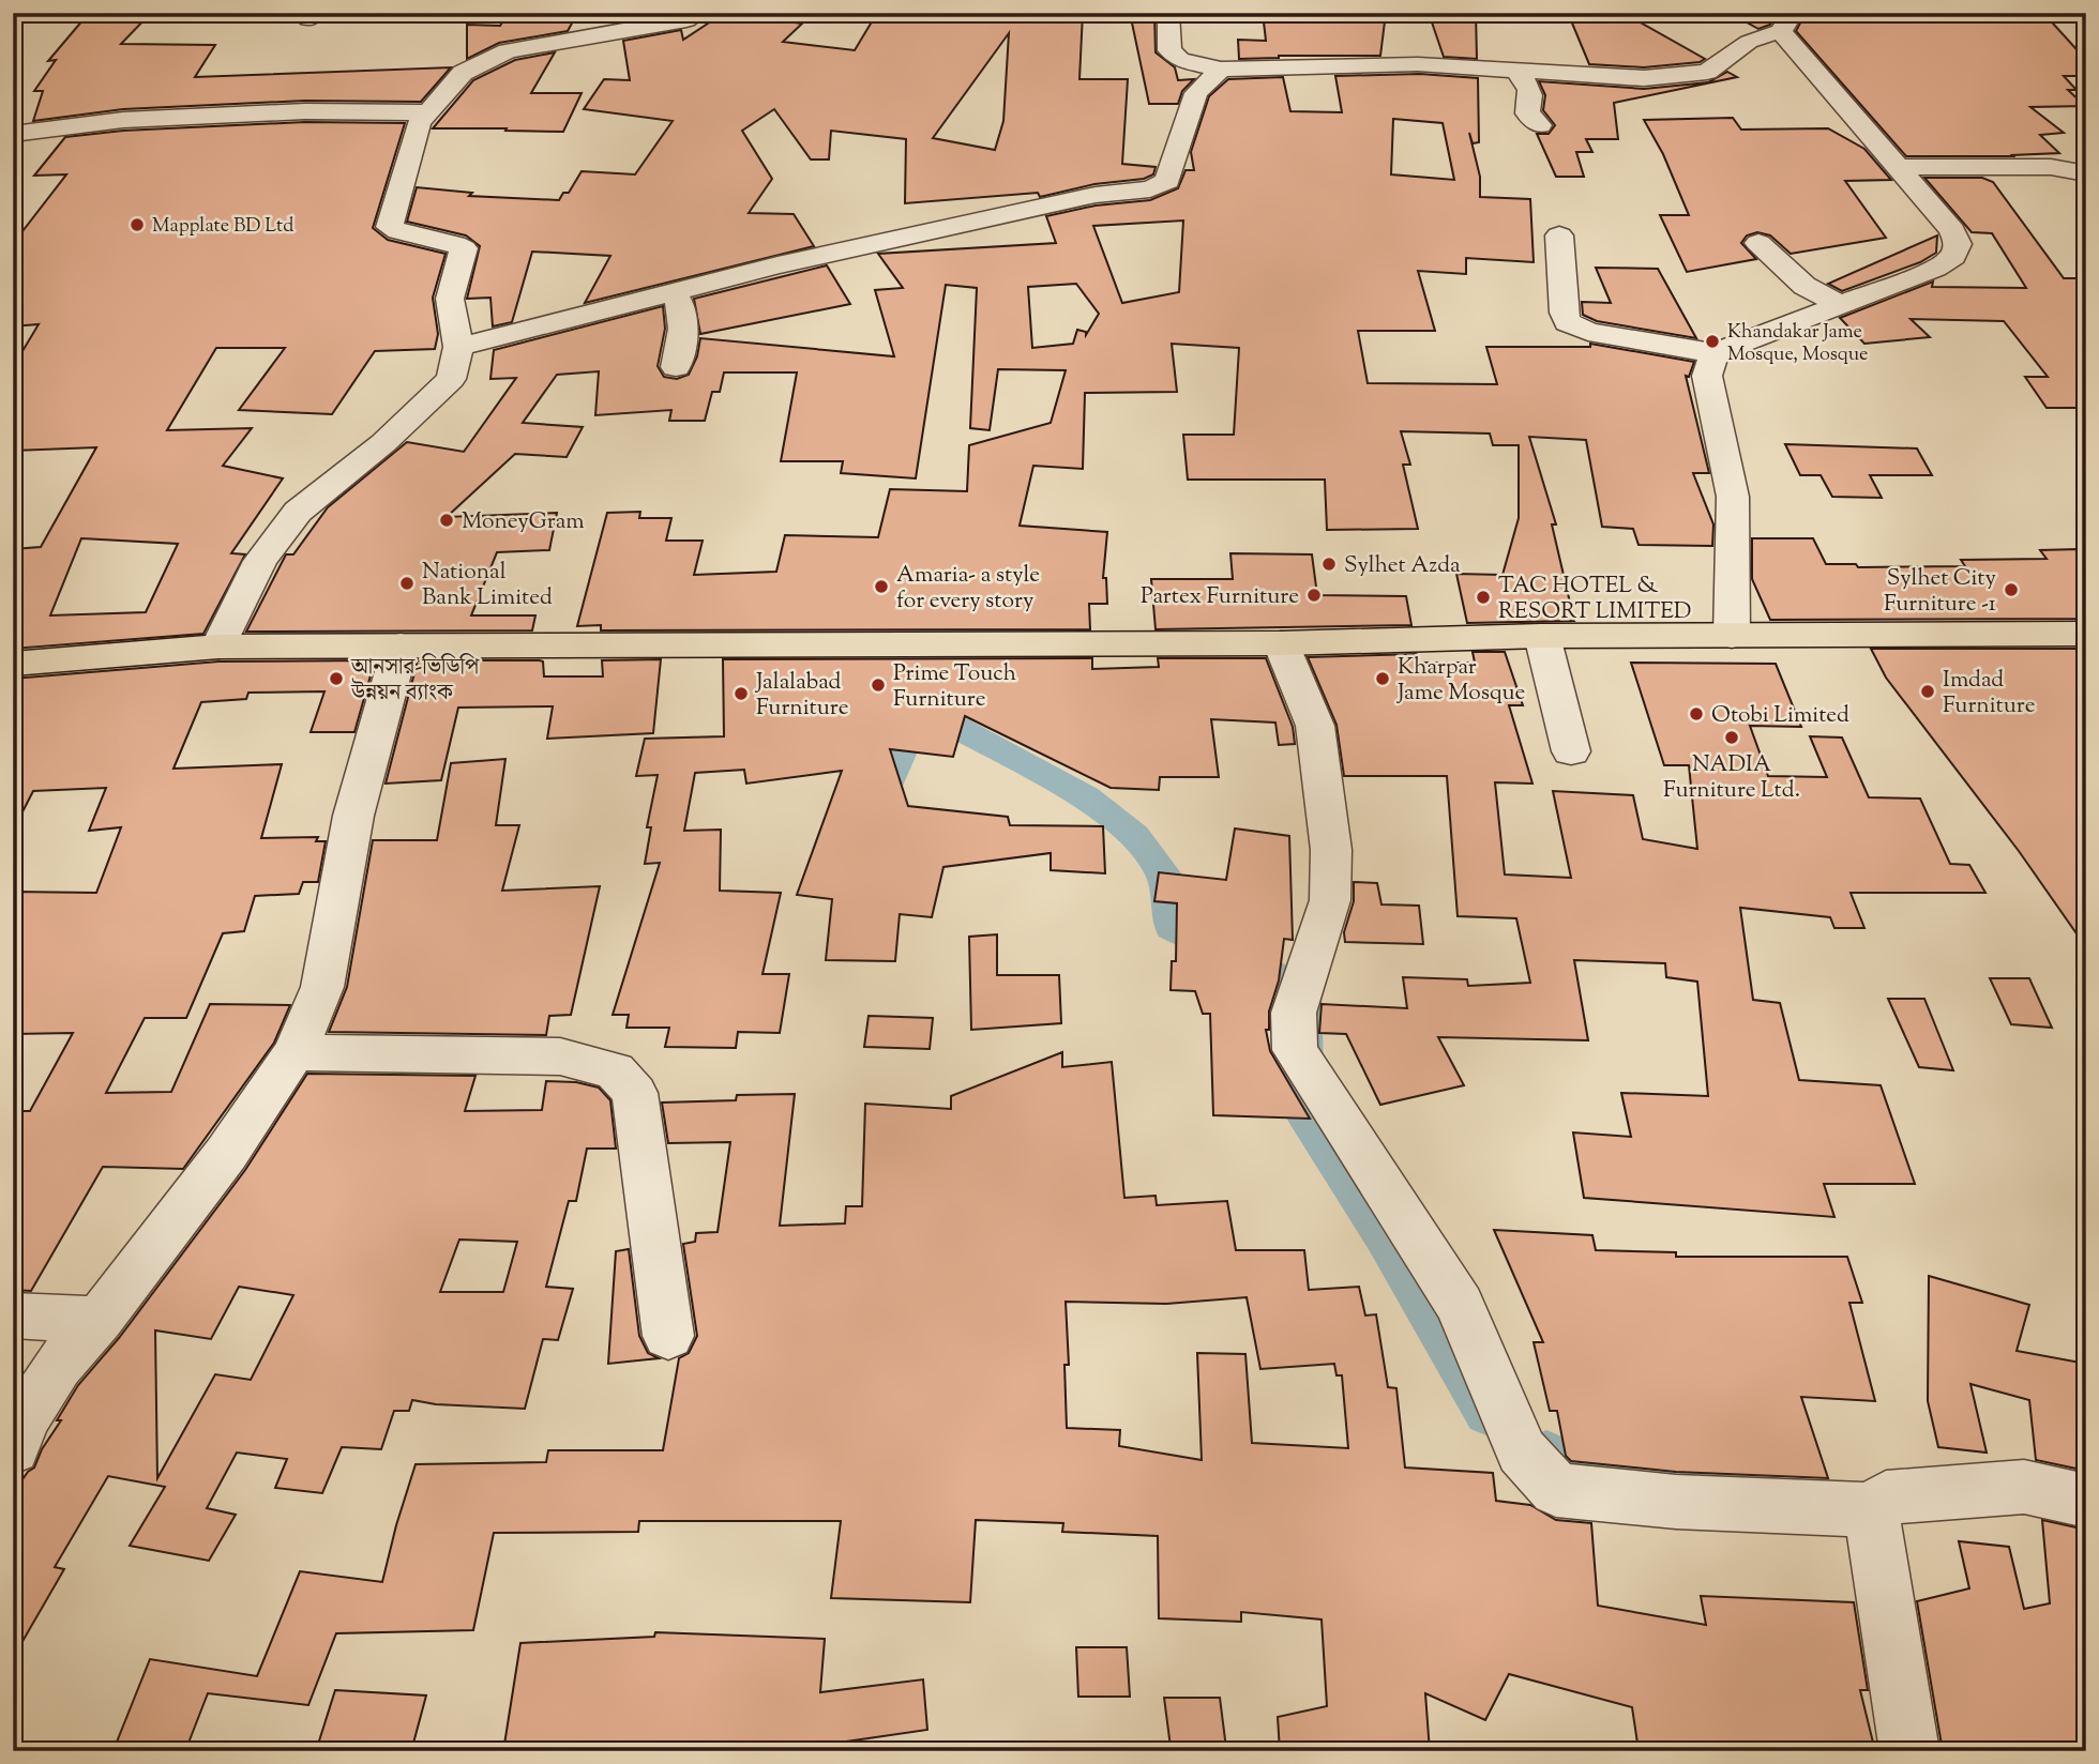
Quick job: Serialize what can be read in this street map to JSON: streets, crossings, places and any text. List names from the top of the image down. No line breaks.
{"places":["Mapplate BD Ltd","Khandakar Jame Mosque, Mosque","MoneyGram","Sylhet Azda","National Bank Limited","Amaria- a style for every story","Sylhet City Furniture -1","Partex Furniture","TAC HOTEL & RESORT LIMITED","আনসার-ভিডিপি উন্নয়ন ব্যাংক","Kharpar Jame Mosque","Prime Touch Furniture","Imdad Furniture","Jalalabad Furniture","Otobi Limited","NADIA Furniture Ltd."]}
